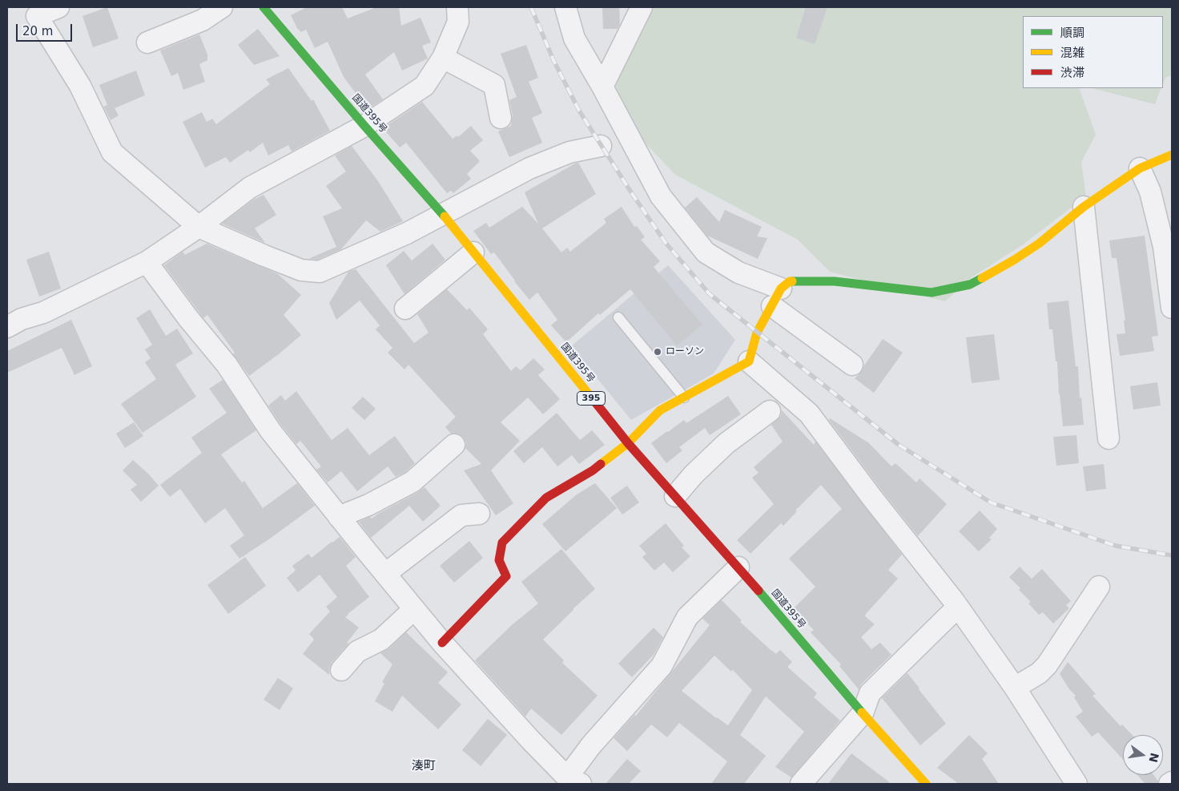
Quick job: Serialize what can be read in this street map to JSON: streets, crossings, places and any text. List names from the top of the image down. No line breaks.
{"streets":{"main road":["国道395号","395"]},"districts":["湊町"],"places":["ローソン"],"legend":["順調","混雑","渋滞"],"scale_bar":"20 m","north":"right"}
